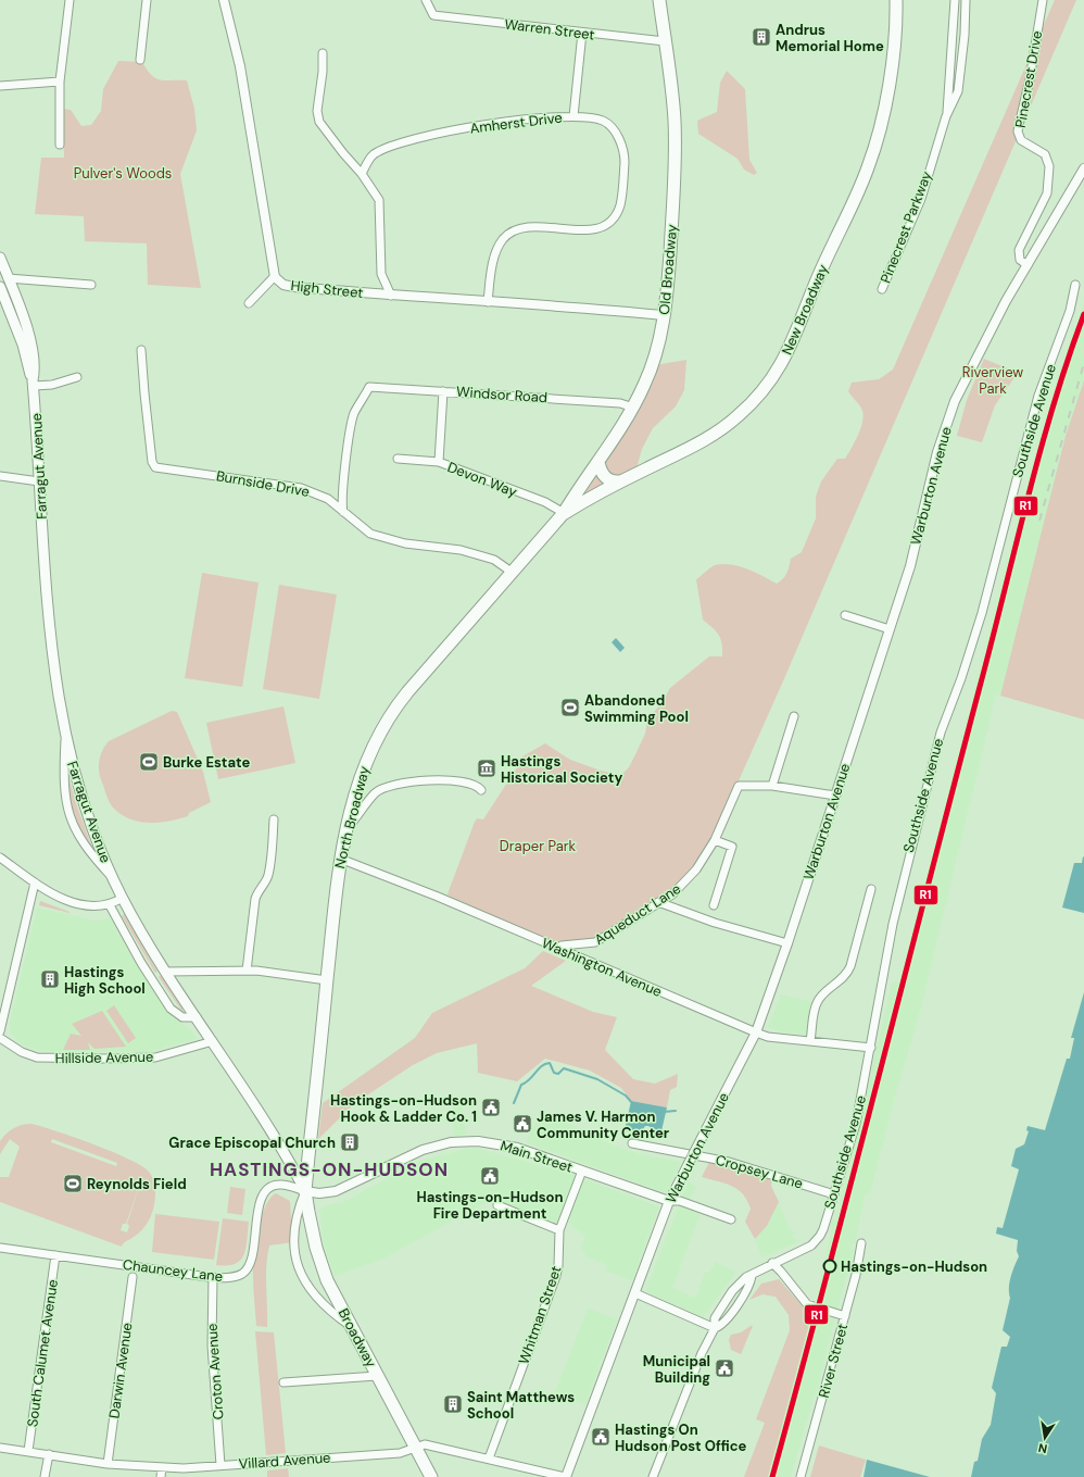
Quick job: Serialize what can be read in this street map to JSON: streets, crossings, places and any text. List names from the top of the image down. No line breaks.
{"streets":{"main road":["Old Broadway","New Broadway","Farragut Avenue","North Broadway","Broadway"],"street":["Warren Street","Pinecrest Drive","Amherst Drive","Pinecrest Parkway","High Street","Windsor Road","Southside Avenue","Devon Way","Burnside Drive","Warburton Avenue","Aqueduct Lane","Washington Avenue","Hillside Avenue","Main Street","Cropsey Lane","Chauncey Lane","Whitman Street","South Calumet Avenue","River Street","Darwin Avenue","Croton Avenue","Villard Avenue"]},"crossings":[["Warren Street","Old Broadway"],["Pinecrest Drive","Warburton Avenue"],["Amherst Drive","High Street"],["Old Broadway","High Street"],["Old Broadway","New Broadway"],["Old Broadway","Windsor Road"],["Old Broadway","Devon Way"],["Old Broadway","North Broadway"],["New Broadway","Devon Way"],["New Broadway","North Broadway"],["Windsor Road","Burnside Drive"],["Southside Avenue","Washington Avenue"],["Southside Avenue","Cropsey Lane"],["Farragut Avenue","North Broadway"],["Farragut Avenue","Hillside Avenue"],["Farragut Avenue","Main Street"],["Farragut Avenue","Chauncey Lane"],["Farragut Avenue","Broadway"],["Devon Way","North Broadway"],["Burnside Drive","North Broadway"],["Warburton Avenue","Washington Avenue"],["Warburton Avenue","Main Street"],["Warburton Avenue","Villard Avenue"],["North Broadway","Washington Avenue"],["North Broadway","Main Street"],["North Broadway","Chauncey Lane"],["North Broadway","Broadway"],["Aqueduct Lane","Washington Avenue"],["Main Street","Chauncey Lane"],["Main Street","Whitman Street"],["Main Street","Broadway"],["Chauncey Lane","Broadway"],["Chauncey Lane","South Calumet Avenue"],["Chauncey Lane","Croton Avenue"],["Whitman Street","Villard Avenue"],["Broadway","Villard Avenue"],["South Calumet Avenue","Villard Avenue"],["Darwin Avenue","Villard Avenue"],["Croton Avenue","Villard Avenue"]],"districts":["HASTINGS-ON-HUDSON"],"parks":["Pulver's Woods","Riverview Park","Draper Park"],"places":{"building":["Andrus Memorial Home","Hastings High School","Grace Episcopal Church","Saint Matthews School"],"sports":["Abandoned Swimming Pool","Burke Estate","Reynolds Field"],"museum":["Hastings Historical Society"],"public building":["Hastings-on-Hudson Hook & Ladder Co. 1","James V. Harmon Community Center","Hastings-on-Hudson Fire Department","Municipal Building","Hastings On Hudson Post Office"],"other":["Hastings-on-Hudson"]},"lines":["transit line R1"],"north":"bottom"}
